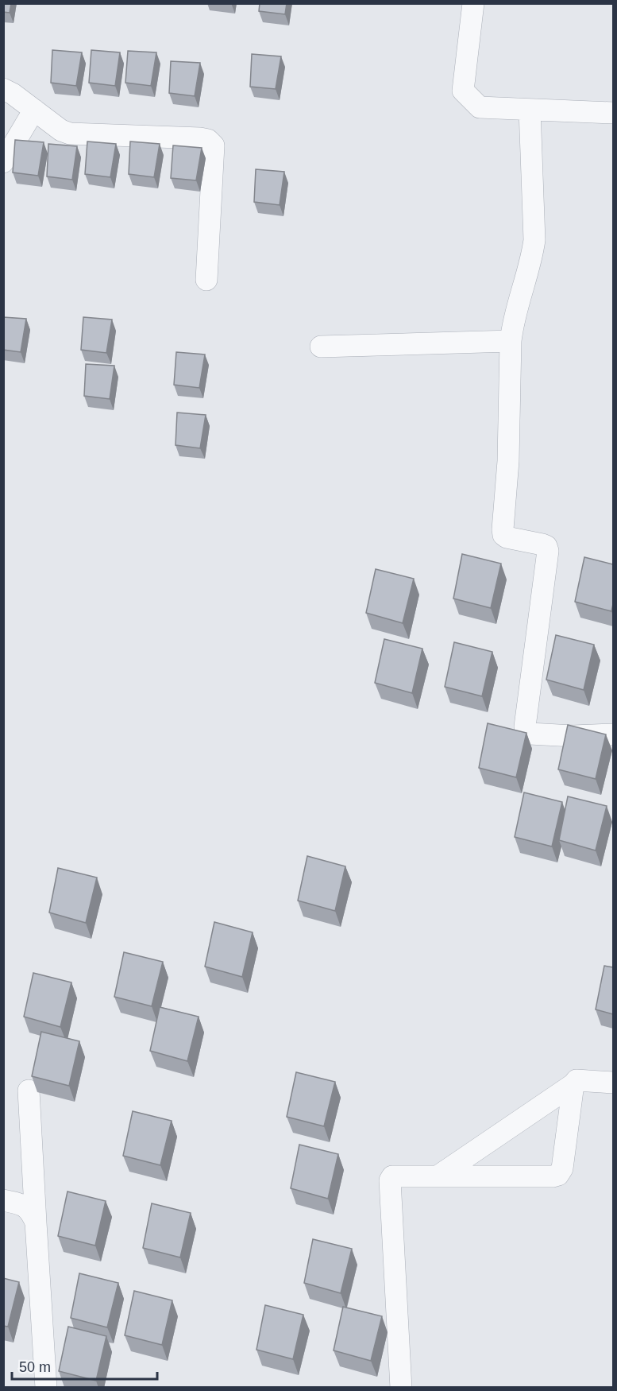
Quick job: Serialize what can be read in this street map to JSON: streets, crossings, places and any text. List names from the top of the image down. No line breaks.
{"scale_bar":"50 m"}
